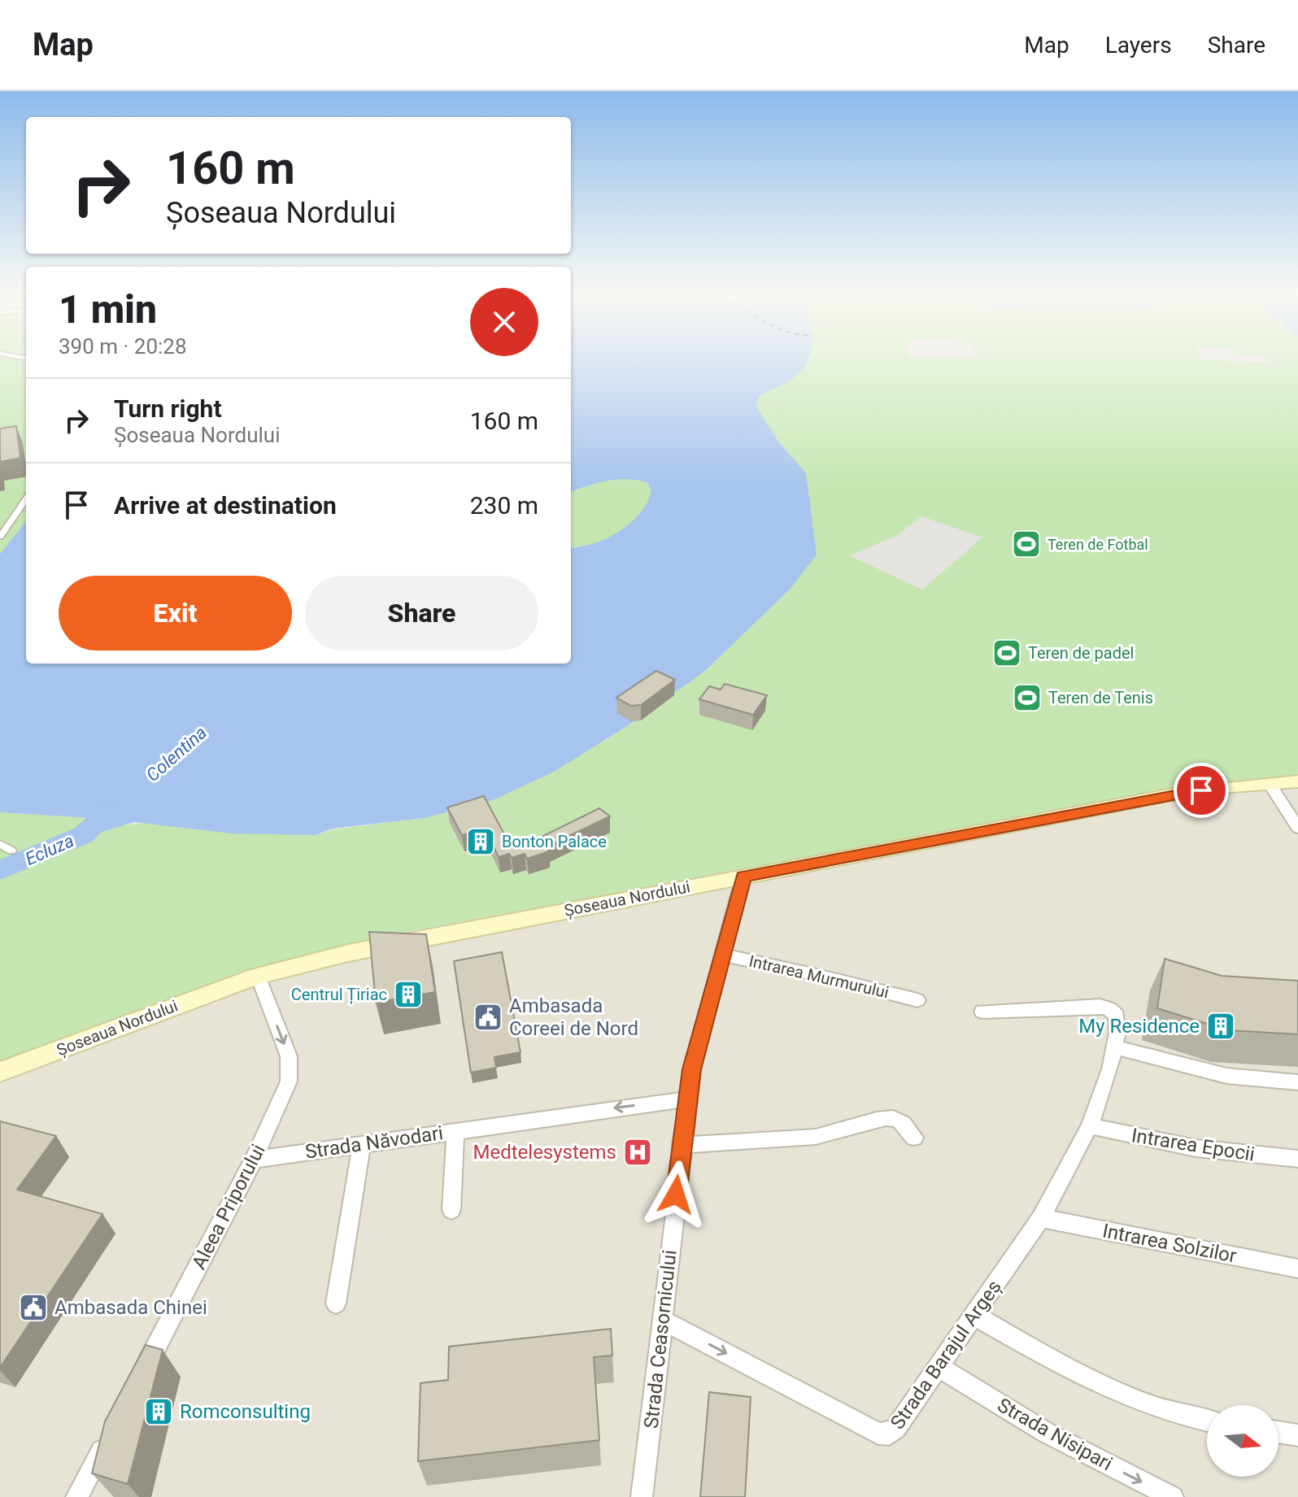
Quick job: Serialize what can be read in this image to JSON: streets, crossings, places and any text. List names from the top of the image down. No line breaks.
{"streets":{"main road":["Șoseaua Nordului"],"street":["Intrarea Murmurului","Strada Năvodari","Intrarea Epocii","Aleea Priporului","Intrarea Solzilor","Strada Ceasornicului","Strada Barajul Argeș","Strada Nisipari"]},"crossings":[["Șoseaua Nordului","Aleea Priporului"],["Șoseaua Nordului","Strada Ceasornicului"],["Intrarea Murmurului","Strada Ceasornicului"],["Strada Năvodari","Aleea Priporului"],["Strada Năvodari","Strada Ceasornicului"],["Intrarea Epocii","Strada Barajul Argeș"],["Intrarea Solzilor","Strada Barajul Argeș"],["Strada Ceasornicului","Strada Barajul Argeș"],["Strada Barajul Argeș","Strada Nisipari"]],"one_way":["Strada Năvodari"],"water":["Colentina","Ecluza"],"places":{"sports":["Teren de Fotbal","Teren de padel","Teren de Tenis"],"building":["Bonton Palace","Centrul Țiriac","My Residence","Romconsulting"],"public building":["Ambasada Coreei de Nord","Ambasada Chinei"],"hospital":["Medtelesystems"]},"north":"right","page":{"header":"Map","nav":["Map","Layers","Share"],"turn":["160 m","Șoseaua Nordului"],"heading":["1 min","390 m · 20:28"],"list":[{"name":"Turn right","note":"Șoseaua Nordului","value":"160 m"},{"name":"Arrive at destination","value":"230 m"}],"buttons":["Exit","Share"]}}
